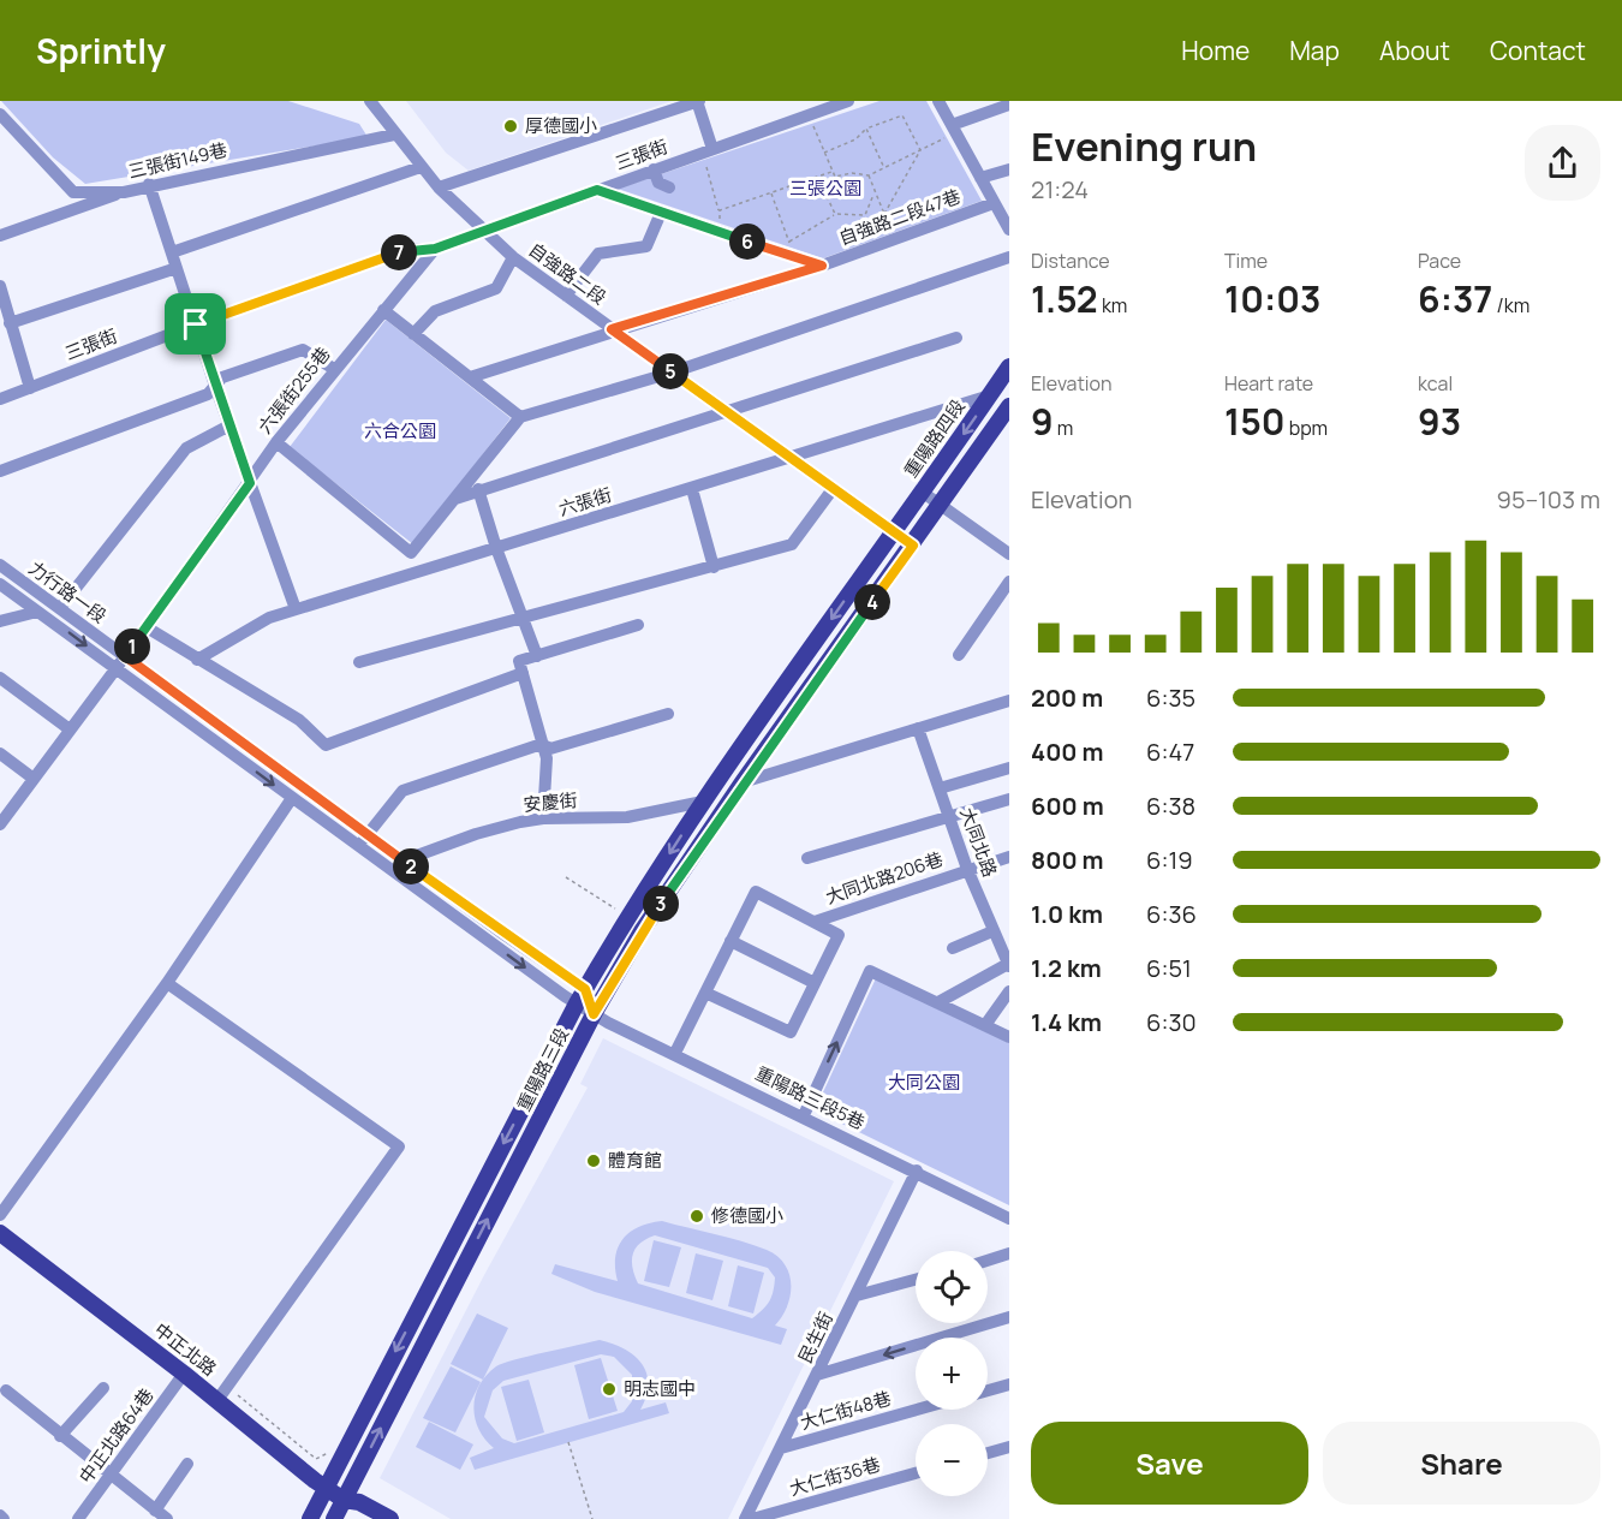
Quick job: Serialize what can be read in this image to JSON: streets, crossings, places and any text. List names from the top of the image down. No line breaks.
{"streets":{"main road":["重陽路四段","重陽路三段","中正北路"],"street":["三張街","三張街149巷","自強路二段47巷","自強路二段","六張街255巷","六張街","力行路一段","安慶街","大同北路","大同北路206巷","重陽路三段5巷","民生街","大仁街48巷","中正北路64巷","大仁街36巷"]},"crossings":[["三張街","自強路二段"],["三張街","六張街255巷"],["三張街149巷","自強路二段"],["自強路二段47巷","自強路二段"],["自強路二段","重陽路四段"],["自強路二段","六張街"],["自強路二段","重陽路三段"],["六張街255巷","力行路一段"],["重陽路四段","六張街"],["重陽路四段","重陽路三段"],["力行路一段","安慶街"],["力行路一段","重陽路三段"],["安慶街","重陽路三段"],["大同北路","大同北路206巷"],["重陽路三段","重陽路三段5巷"],["重陽路三段","中正北路"],["重陽路三段5巷","民生街"],["民生街","大仁街48巷"],["中正北路","中正北路64巷"]],"parks":["三張公園","六合公園","大同公園"],"places":["厚德國小","體育館","修德國小","明志國中"],"page":{"header":"Sprintly","nav":["Home","Map","About","Contact"],"heading":["Evening run","21:24"],"pins":["6","7","5","4","1","2","3"],"stats":[["Distance","1.52 km"],["Time","10:03"],["Pace","6:37 /km"],["Elevation","9 m"],["Heart rate","150 bpm"],["kcal","93"]],"chart":["Elevation","95–103 m"],"list":[{"name":"200 m","note":"6:35"},{"name":"400 m","note":"6:47"},{"name":"600 m","note":"6:38"},{"name":"800 m","note":"6:19"},{"name":"1.0 km","note":"6:36"},{"name":"1.2 km","note":"6:51"},{"name":"1.4 km","note":"6:30"}],"map_buttons":["+","−"],"buttons":["Save","Share"]}}
